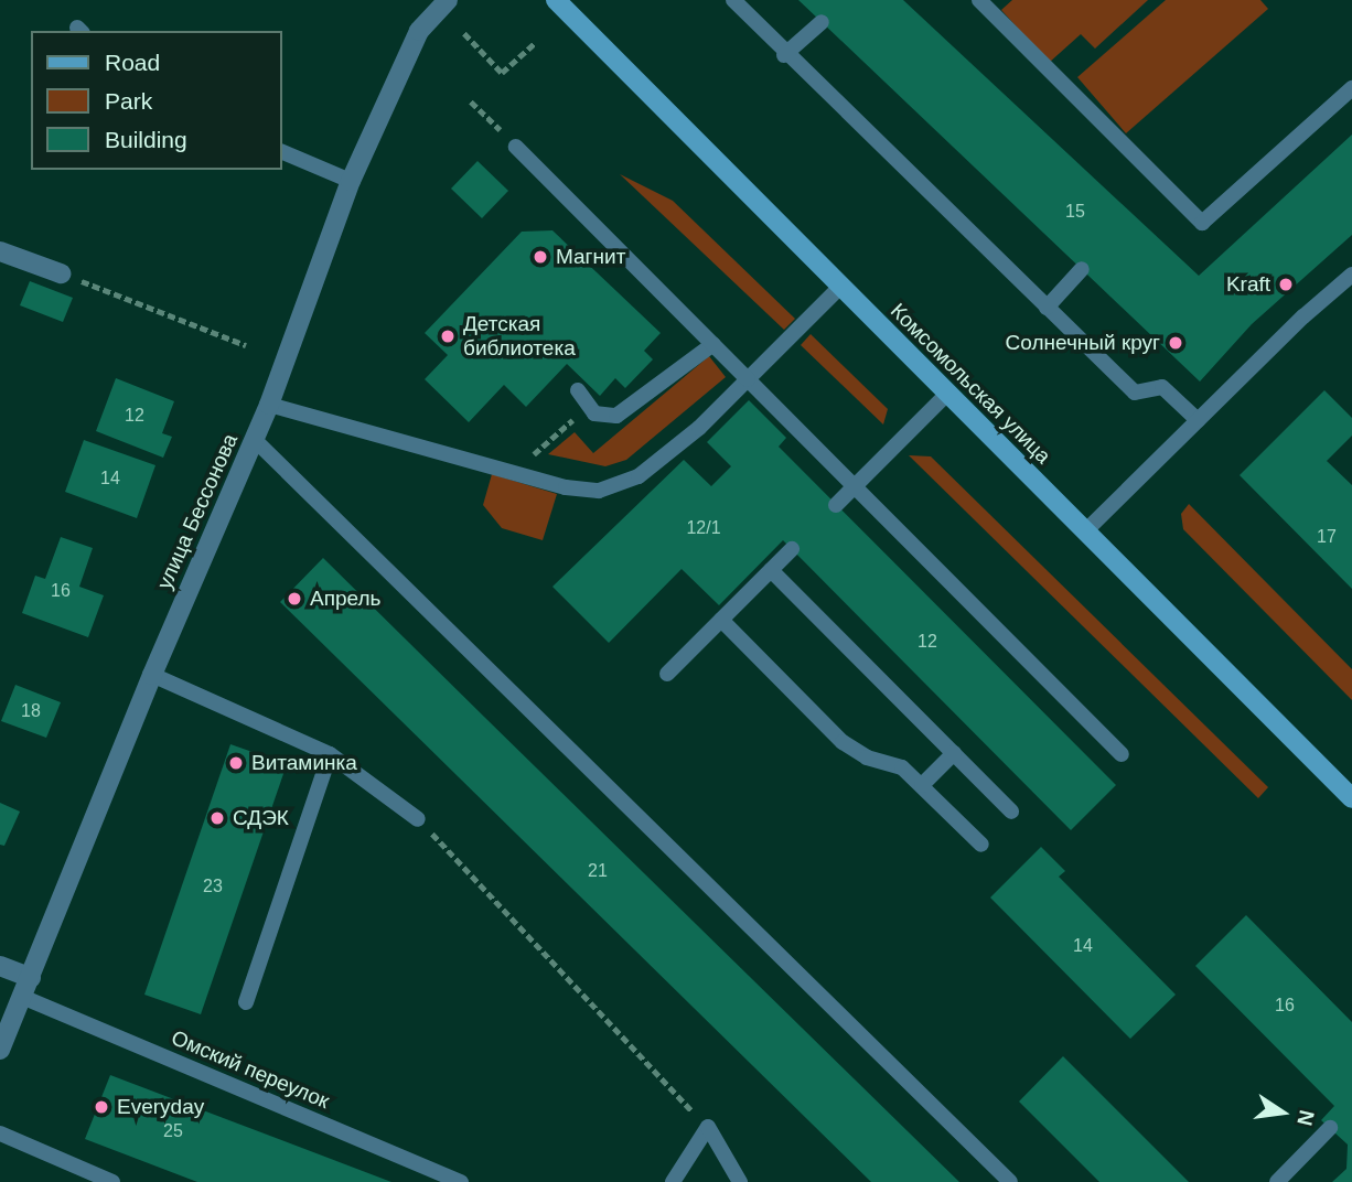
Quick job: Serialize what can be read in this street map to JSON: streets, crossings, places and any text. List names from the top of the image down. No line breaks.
{"streets":{"main road":["Комсомольская улица"],"street":["улица Бессонова"],"lane":["Омский переулок"]},"crossings":[["улица Бессонова","Омский переулок"]],"places":["Магнит","Kraft","Детская библиотека","Солнечный круг","Апрель","Витаминка","СДЭК","Everyday"],"house_numbers":["15","12","14","12/1","17","16","12","18","21","23","14","16","25"],"legend":["Road","Park","Building"],"north":"right"}
